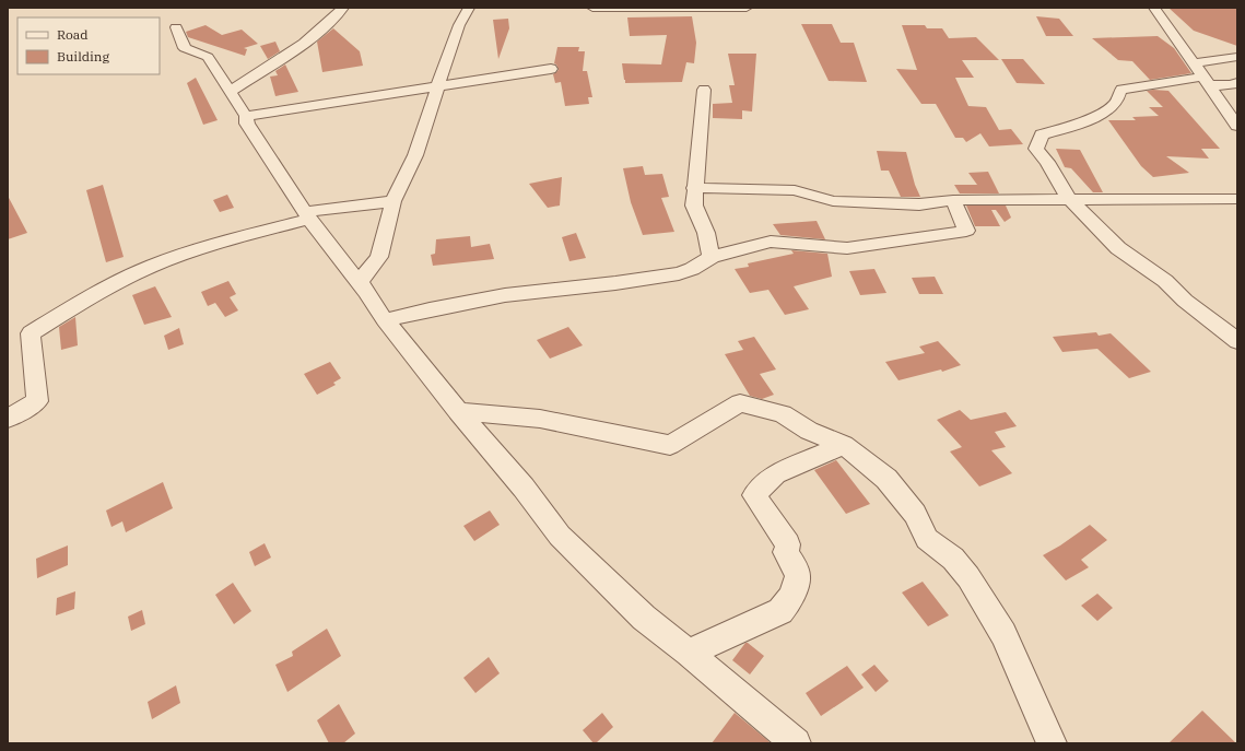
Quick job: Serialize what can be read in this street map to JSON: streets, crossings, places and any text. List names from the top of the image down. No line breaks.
{"legend":["Road","Building"]}
